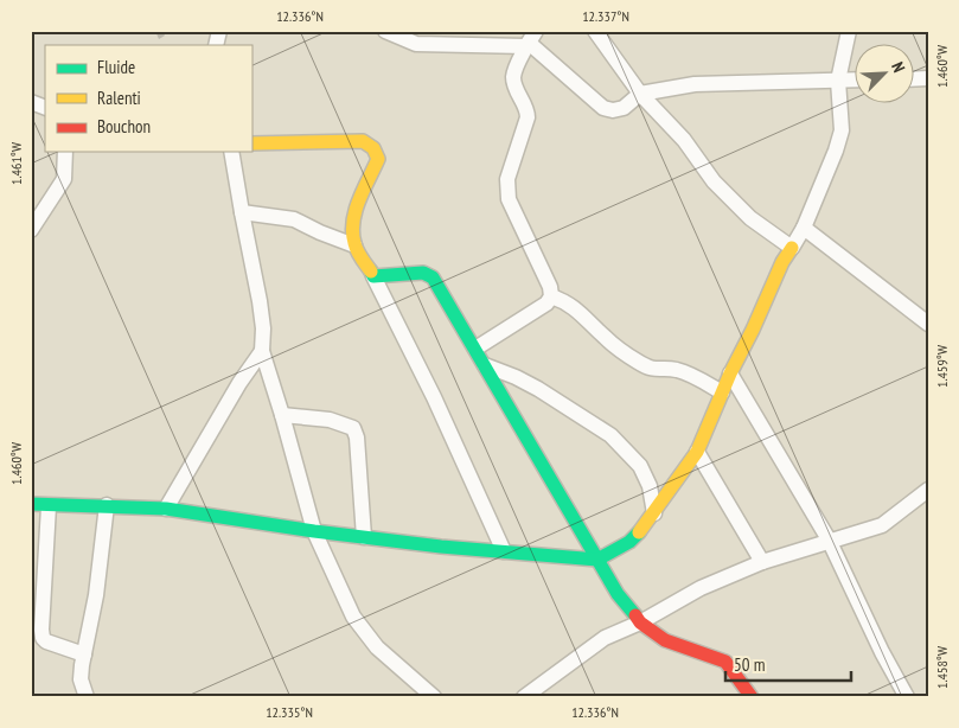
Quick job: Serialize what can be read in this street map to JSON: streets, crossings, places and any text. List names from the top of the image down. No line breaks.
{"legend":["Fluide","Ralenti","Bouchon"],"scale_bar":"50 m","north":"top right","coordinates":["12.336°N","12.337°N","1.460°W","1.461°W","1.459°W","1.458°W","12.335°N"]}
